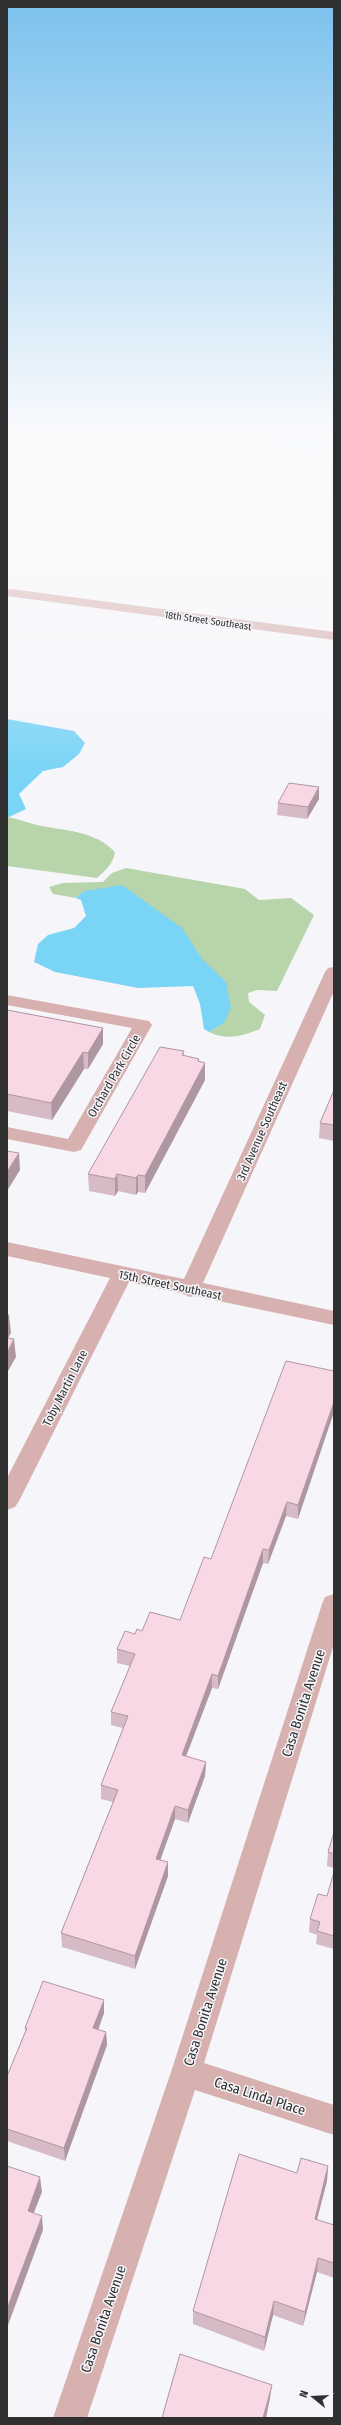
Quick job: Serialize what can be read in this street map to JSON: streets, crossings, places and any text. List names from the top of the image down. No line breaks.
{"streets":{"street":["18th Street Southeast","Orchard Park Circle","3rd Avenue Southeast","15th Street Southeast","Toby Martin Lane","Casa Bonita Avenue","Casa Linda Place"]},"crossings":[["3rd Avenue Southeast","15th Street Southeast"],["15th Street Southeast","Toby Martin Lane"],["Casa Bonita Avenue","Casa Linda Place"]],"north":"left"}
